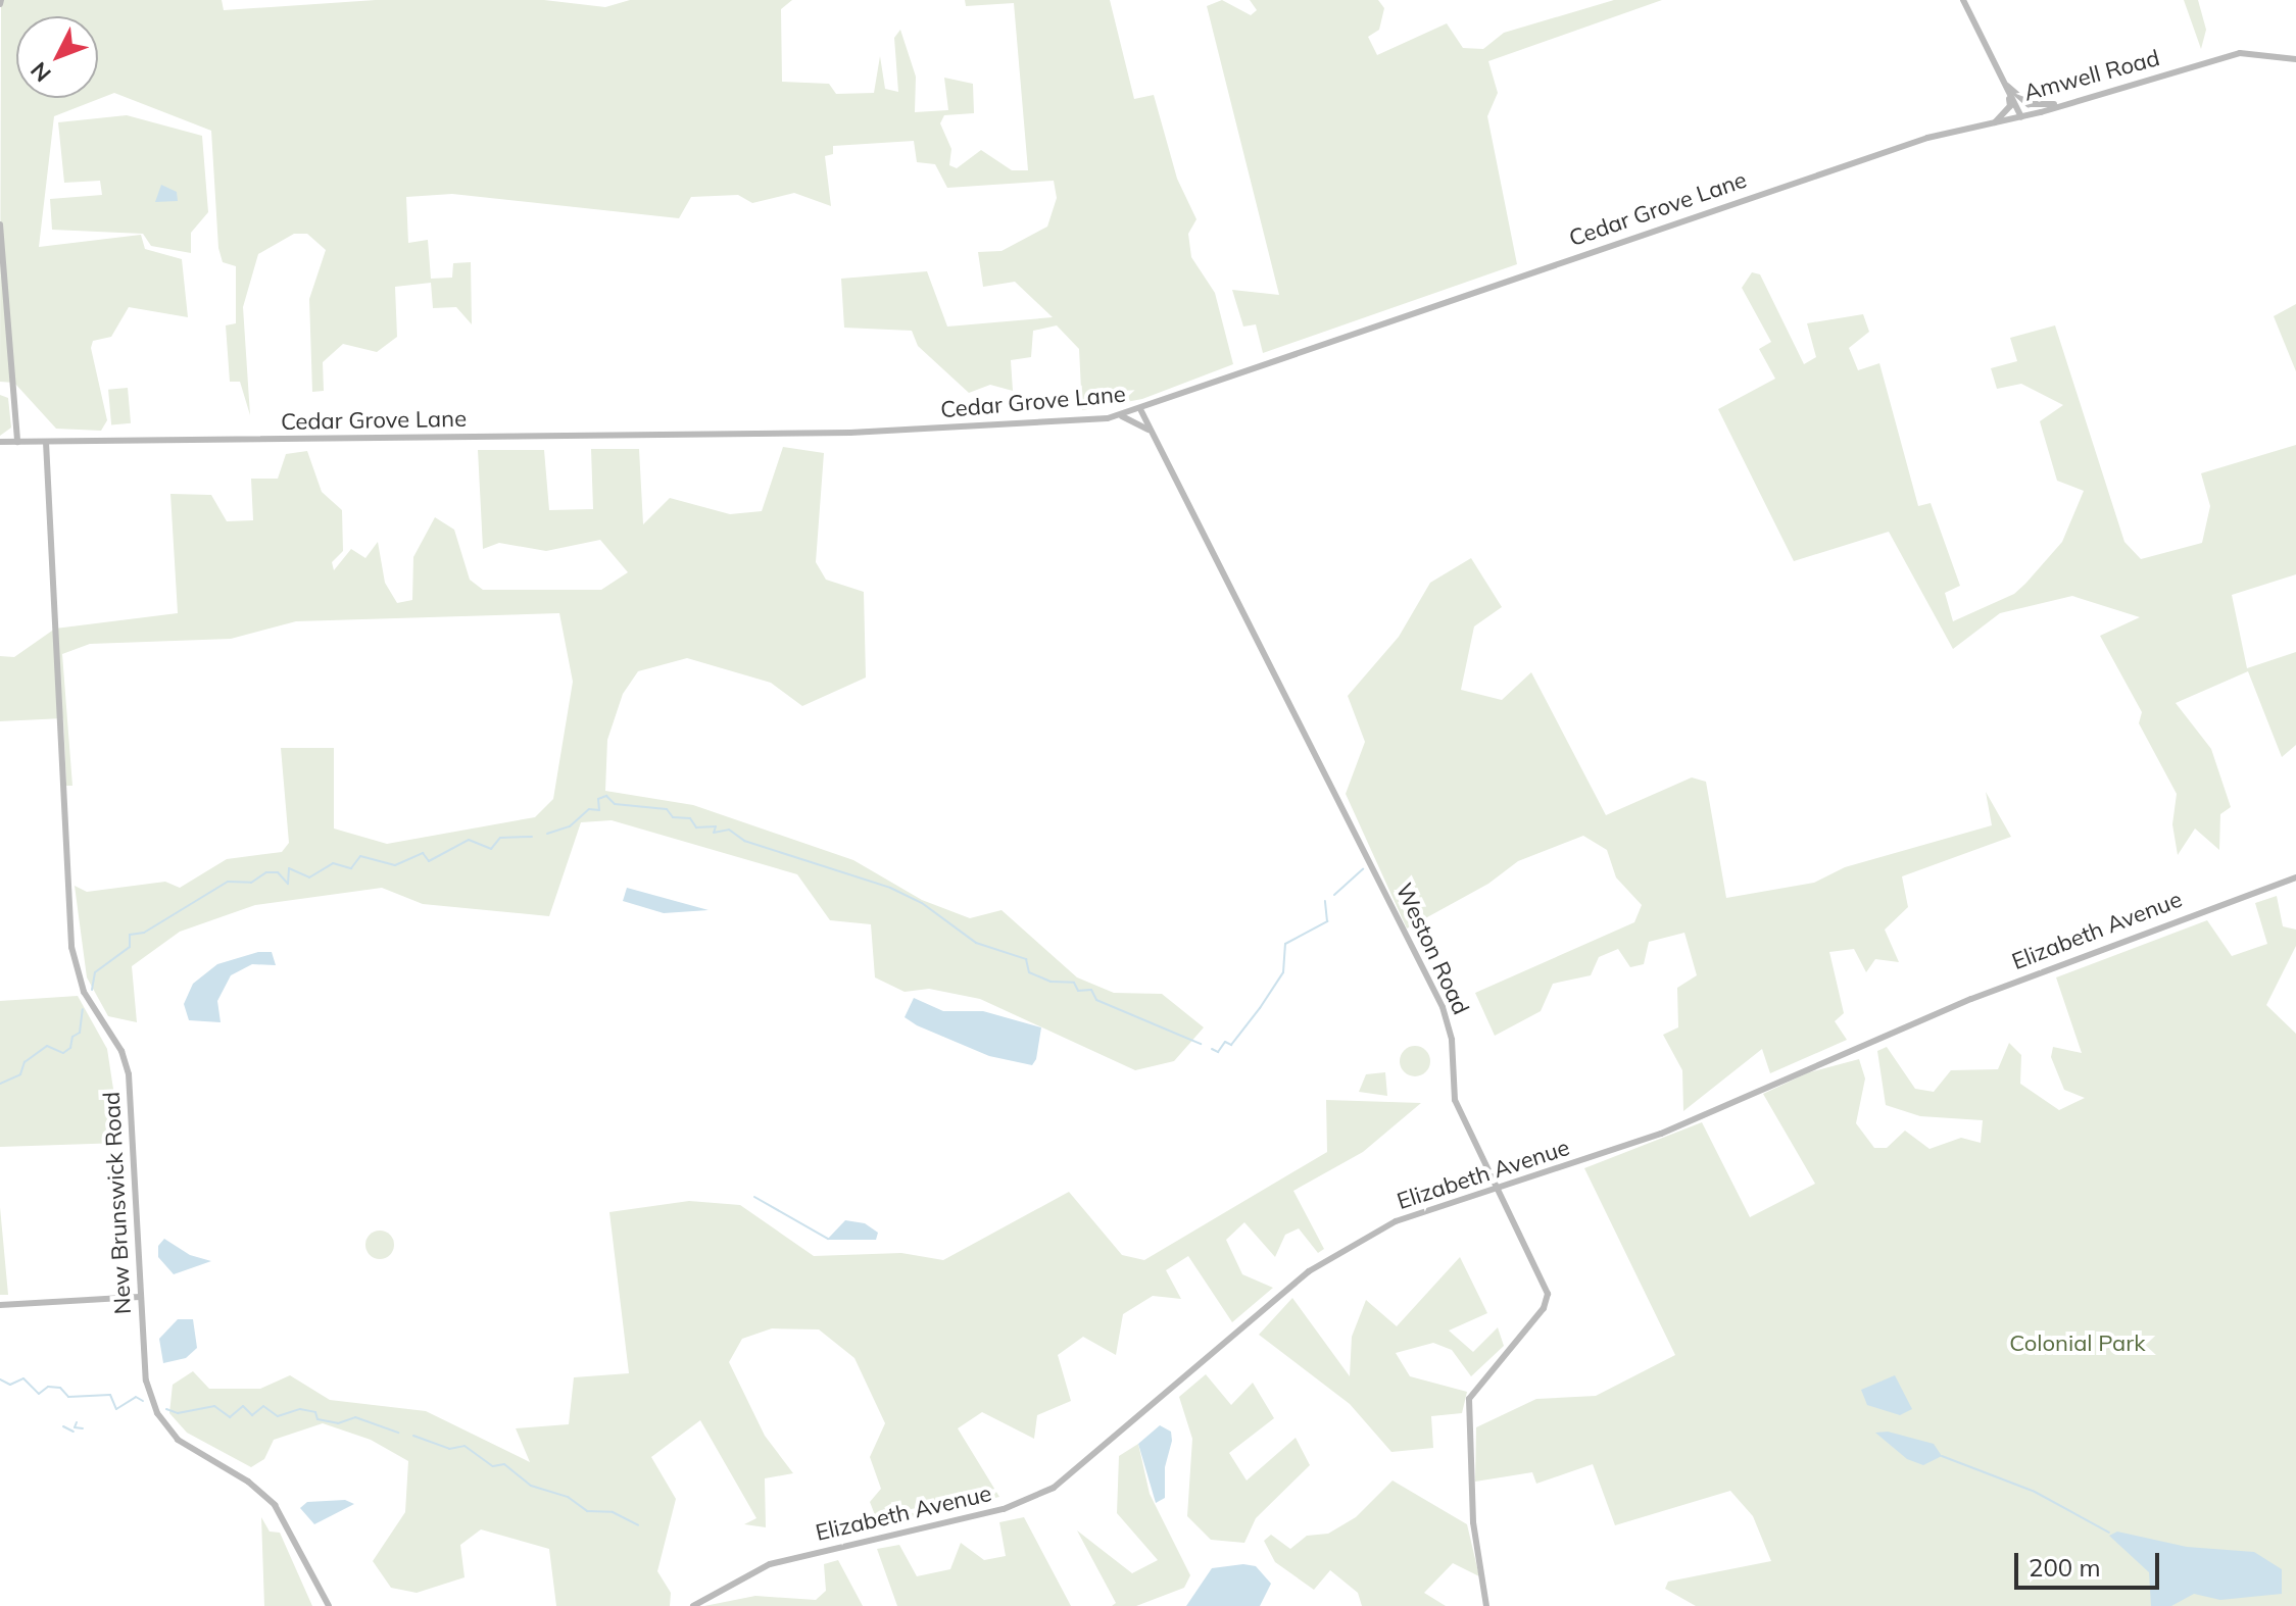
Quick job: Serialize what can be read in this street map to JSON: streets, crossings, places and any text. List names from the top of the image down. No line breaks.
{"streets":{"street":["Amwell Road","Cedar Grove Lane","Elizabeth Avenue","Weston Road","New Brunswick Road"]},"crossings":[["Amwell Road","Cedar Grove Lane"],["Cedar Grove Lane","Weston Road"],["Cedar Grove Lane","New Brunswick Road"],["Elizabeth Avenue","Weston Road"]],"parks":["Colonial Park"],"scale_bar":"200 m","north":"bottom left"}
